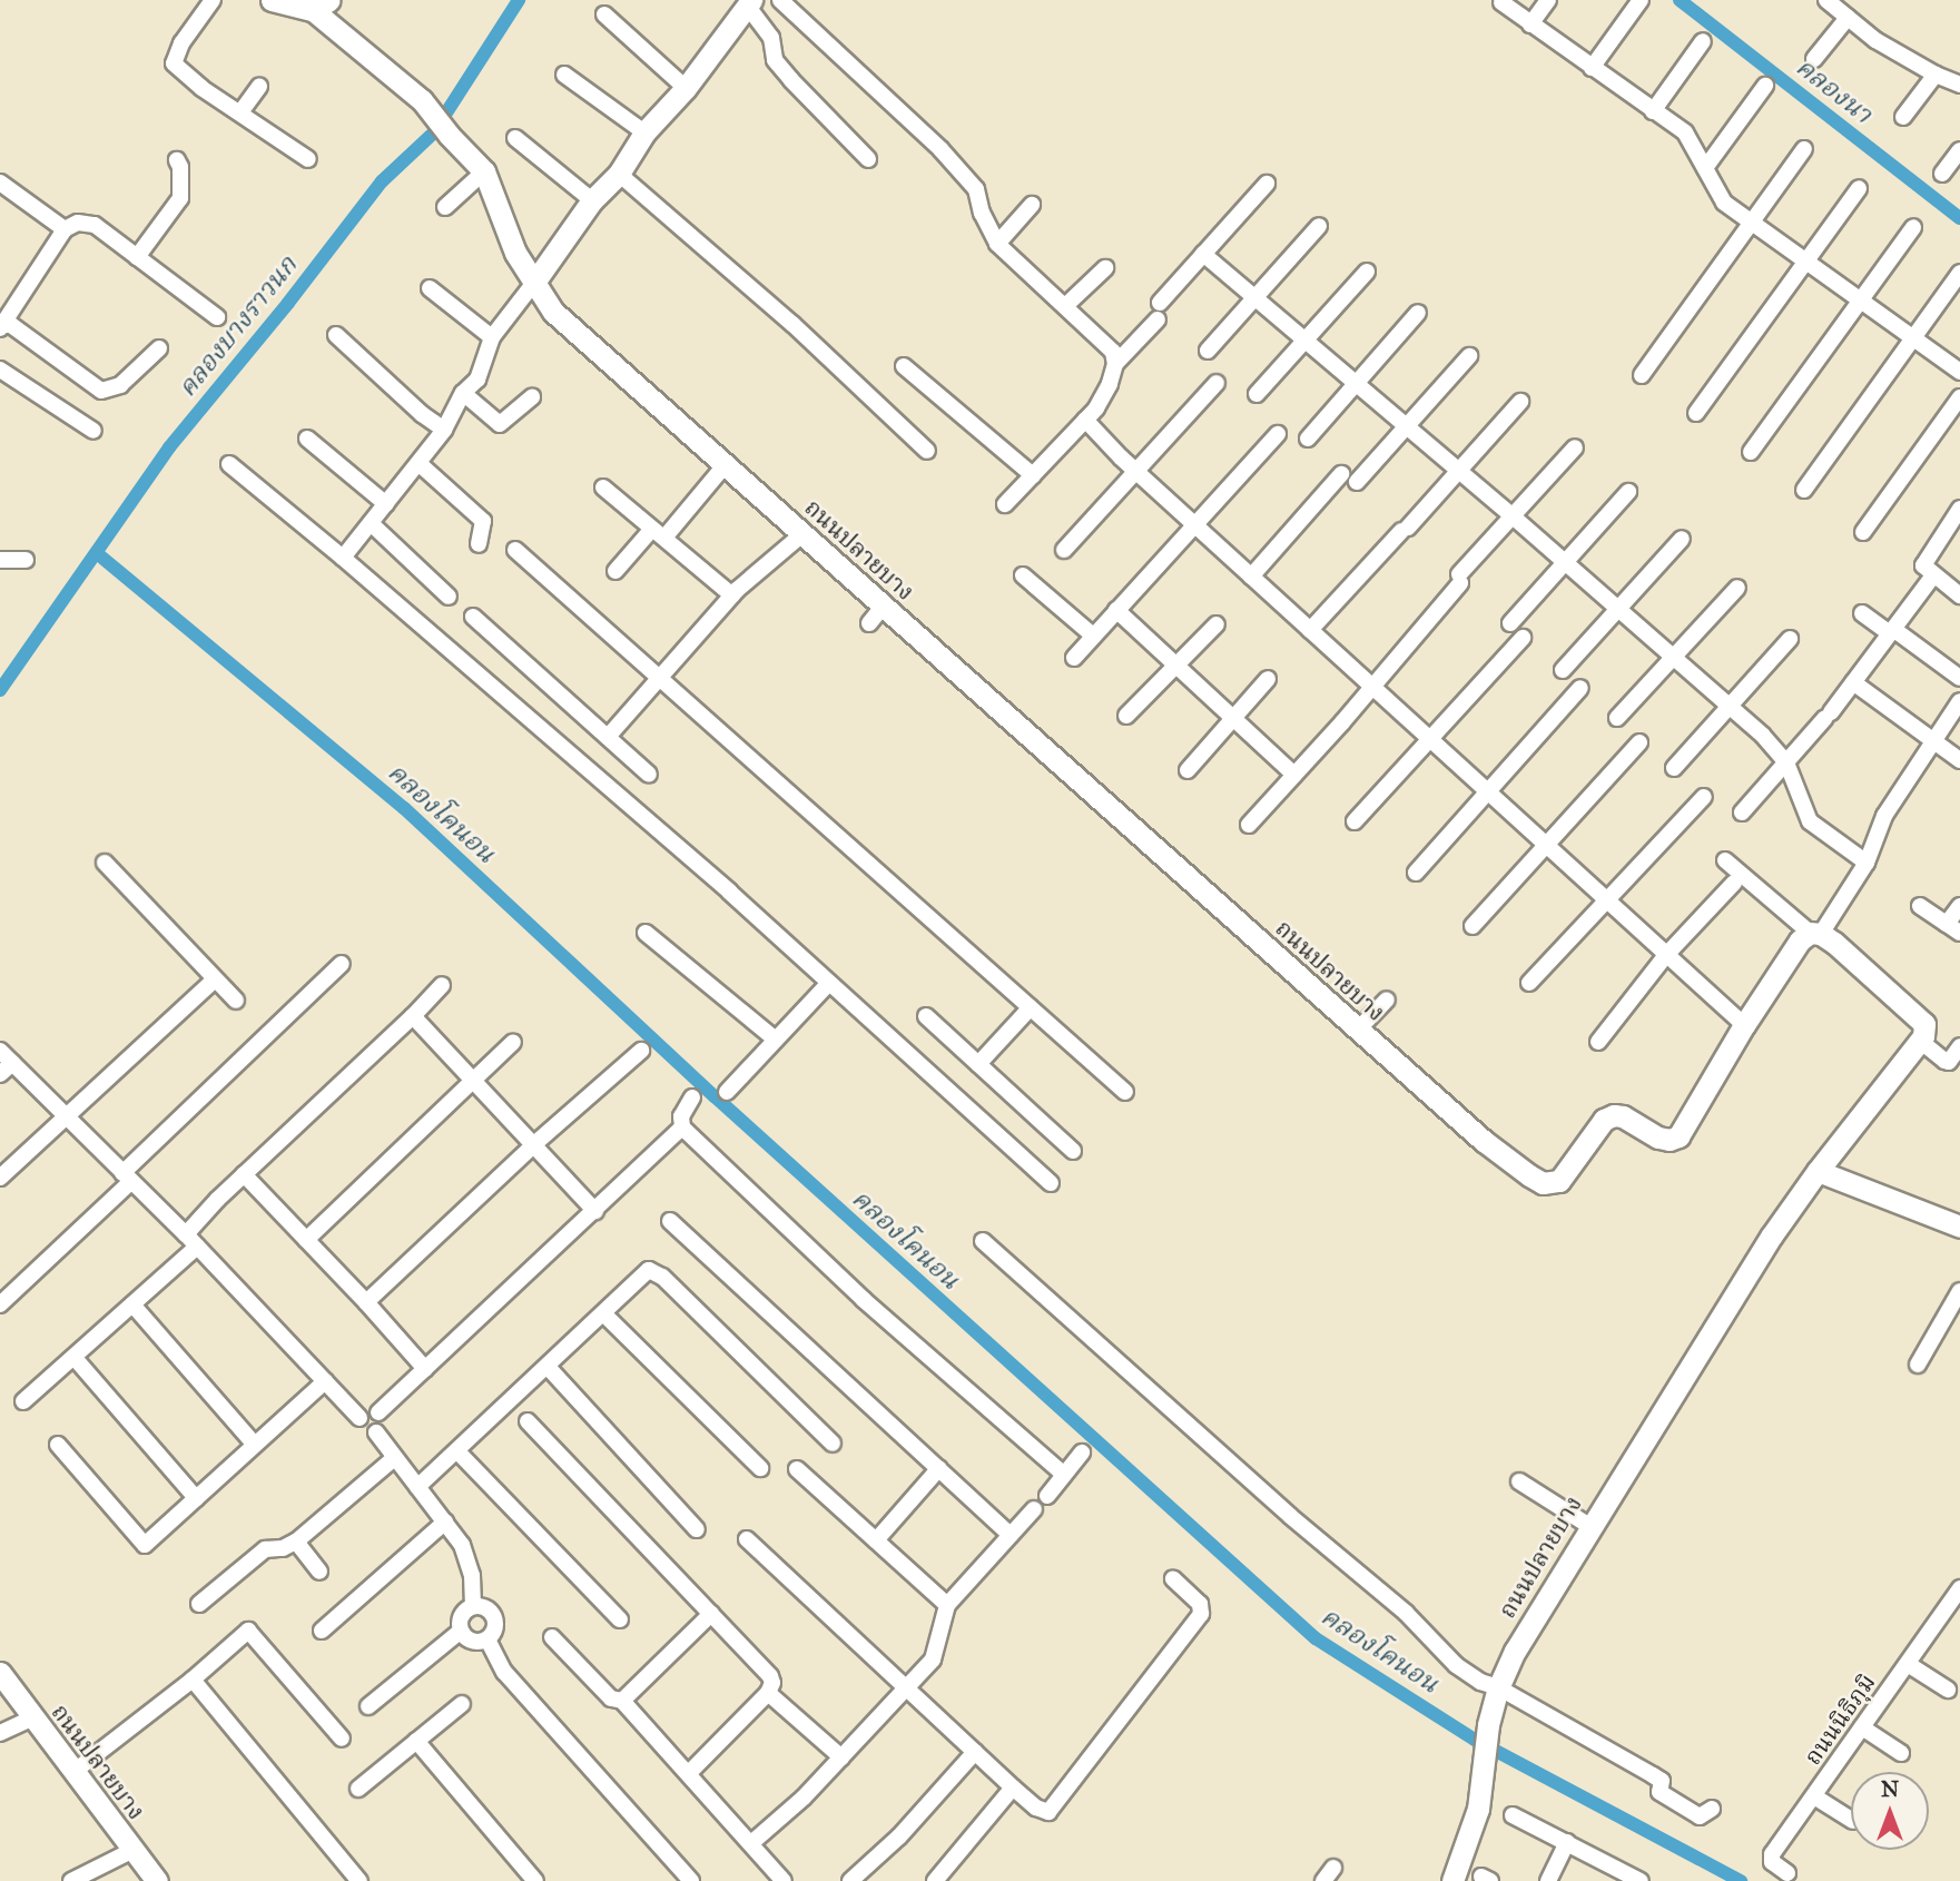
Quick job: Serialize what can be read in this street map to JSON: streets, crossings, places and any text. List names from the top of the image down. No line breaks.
{"streets":{"street":["ถนนปลายบาง","ถนนนิธิภุมิ"]},"water":["คลองนา","คลองบางราวนก","คลองโคนอน"],"north":"top"}
